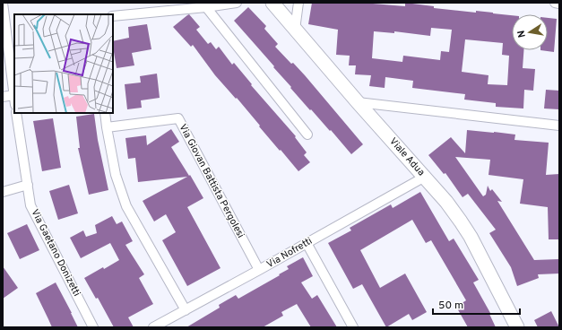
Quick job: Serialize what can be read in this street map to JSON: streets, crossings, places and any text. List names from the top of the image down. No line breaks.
{"streets":{"main road":["Viale Adua"],"street":["Via Giovan Battista Pergolesi","Via Gaetano Donizetti","Via Nofretti"]},"crossings":[["Viale Adua","Via Nofretti"],["Via Giovan Battista Pergolesi","Via Nofretti"]],"scale_bar":"50 m","north":"left"}
